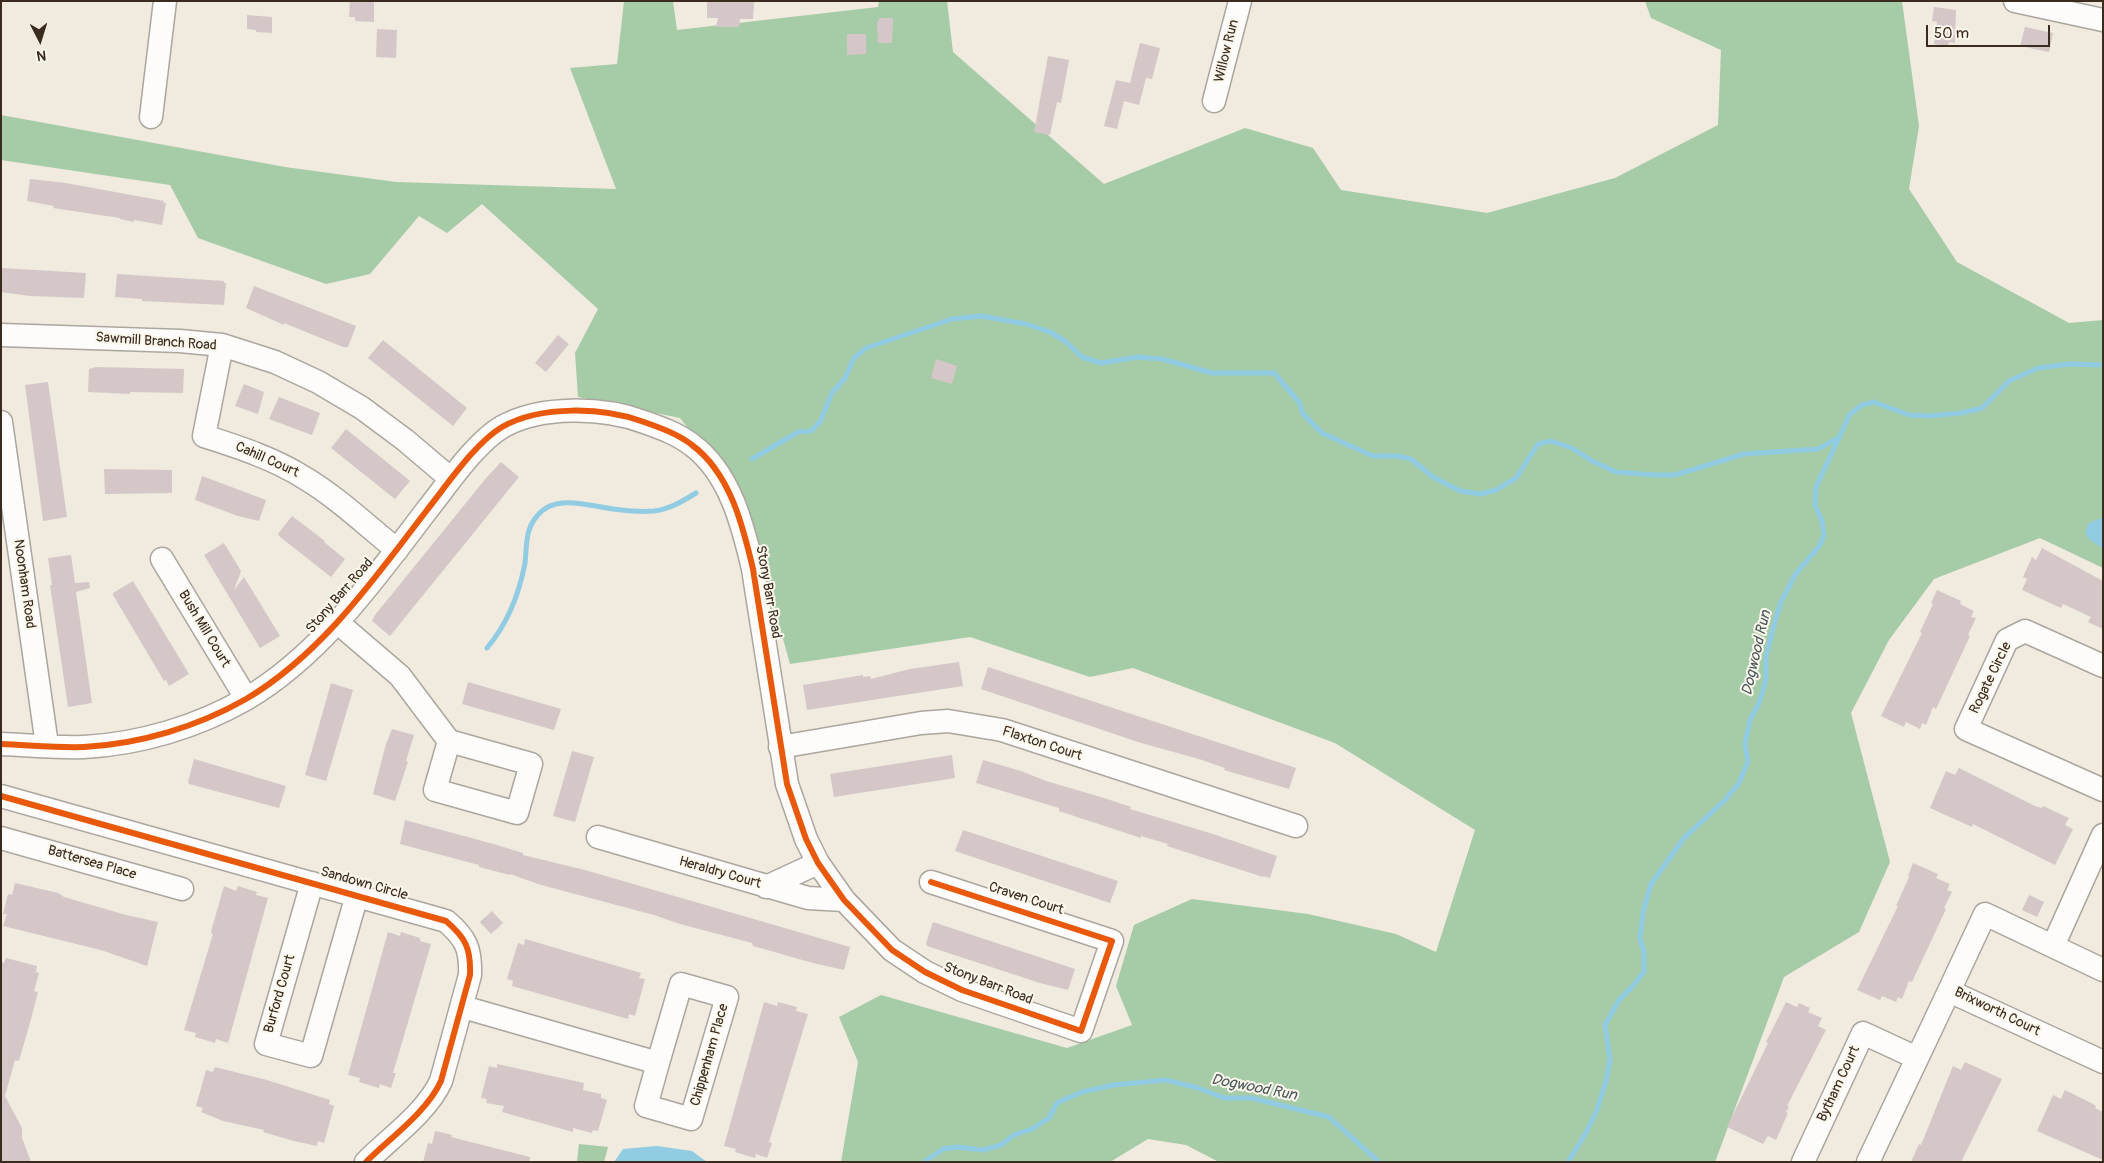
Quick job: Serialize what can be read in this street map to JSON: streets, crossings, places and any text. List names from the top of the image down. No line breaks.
{"streets":{"street":["Willow Run","Sawmill Branch Road","Cahill Court","Noonham Road","Stony Barr Road","Bush Mill Court","Rogate Circle","Flaxton Court","Battersea Place","Heraldry Court","Sandown Circle","Craven Court","Burford Court","Brixworth Court","Chippenham Place","Bytham Court"]},"crossings":[["Sawmill Branch Road","Cahill Court"],["Sawmill Branch Road","Stony Barr Road"],["Cahill Court","Stony Barr Road"],["Noonham Road","Stony Barr Road"],["Stony Barr Road","Bush Mill Court"],["Stony Barr Road","Flaxton Court"],["Stony Barr Road","Heraldry Court"],["Stony Barr Road","Craven Court"],["Sandown Circle","Burford Court"]],"water":["Dogwood Run"],"scale_bar":"50 m","north":"bottom"}
